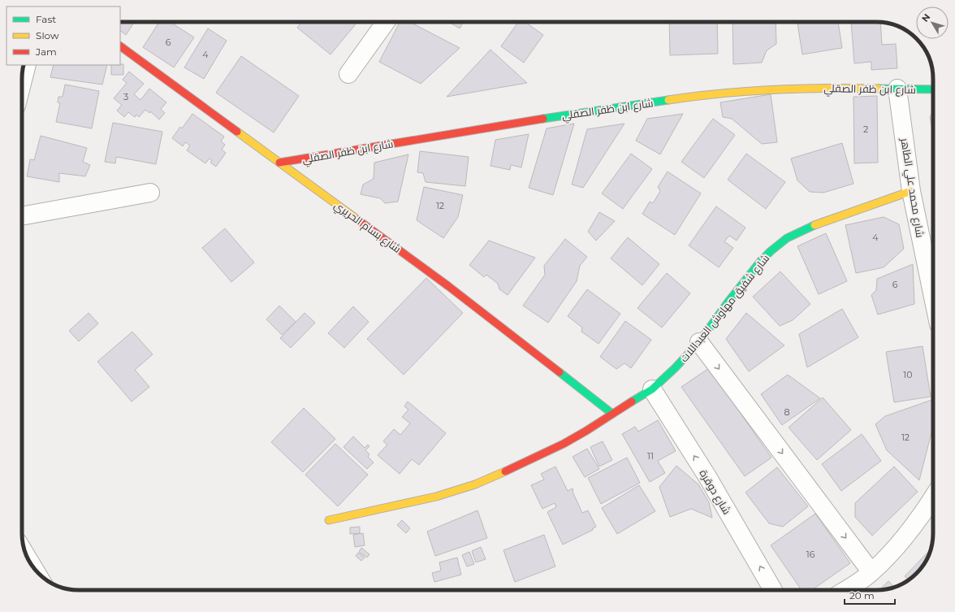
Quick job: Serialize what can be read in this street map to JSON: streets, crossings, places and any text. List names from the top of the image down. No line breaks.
{"streets":{"street":["شارع ابن ظفر الصقلي","شارع محمد علي الطاهر","شارع بسام الحريري","شارع شفيق مهاوش العبداللات","شارع دوقرة"]},"crossings":[["شارع ابن ظفر الصقلي","شارع محمد علي الطاهر"],["شارع ابن ظفر الصقلي","شارع بسام الحريري"],["شارع محمد علي الطاهر","شارع شفيق مهاوش العبداللات"],["شارع بسام الحريري","شارع شفيق مهاوش العبداللات"],["شارع شفيق مهاوش العبداللات","شارع دوقرة"]],"house_numbers":["6","4","3","2","12","4","6","10","8","12","11","16"],"legend":["Fast","Slow","Jam"],"scale_bar":"20 m","north":"top left"}
